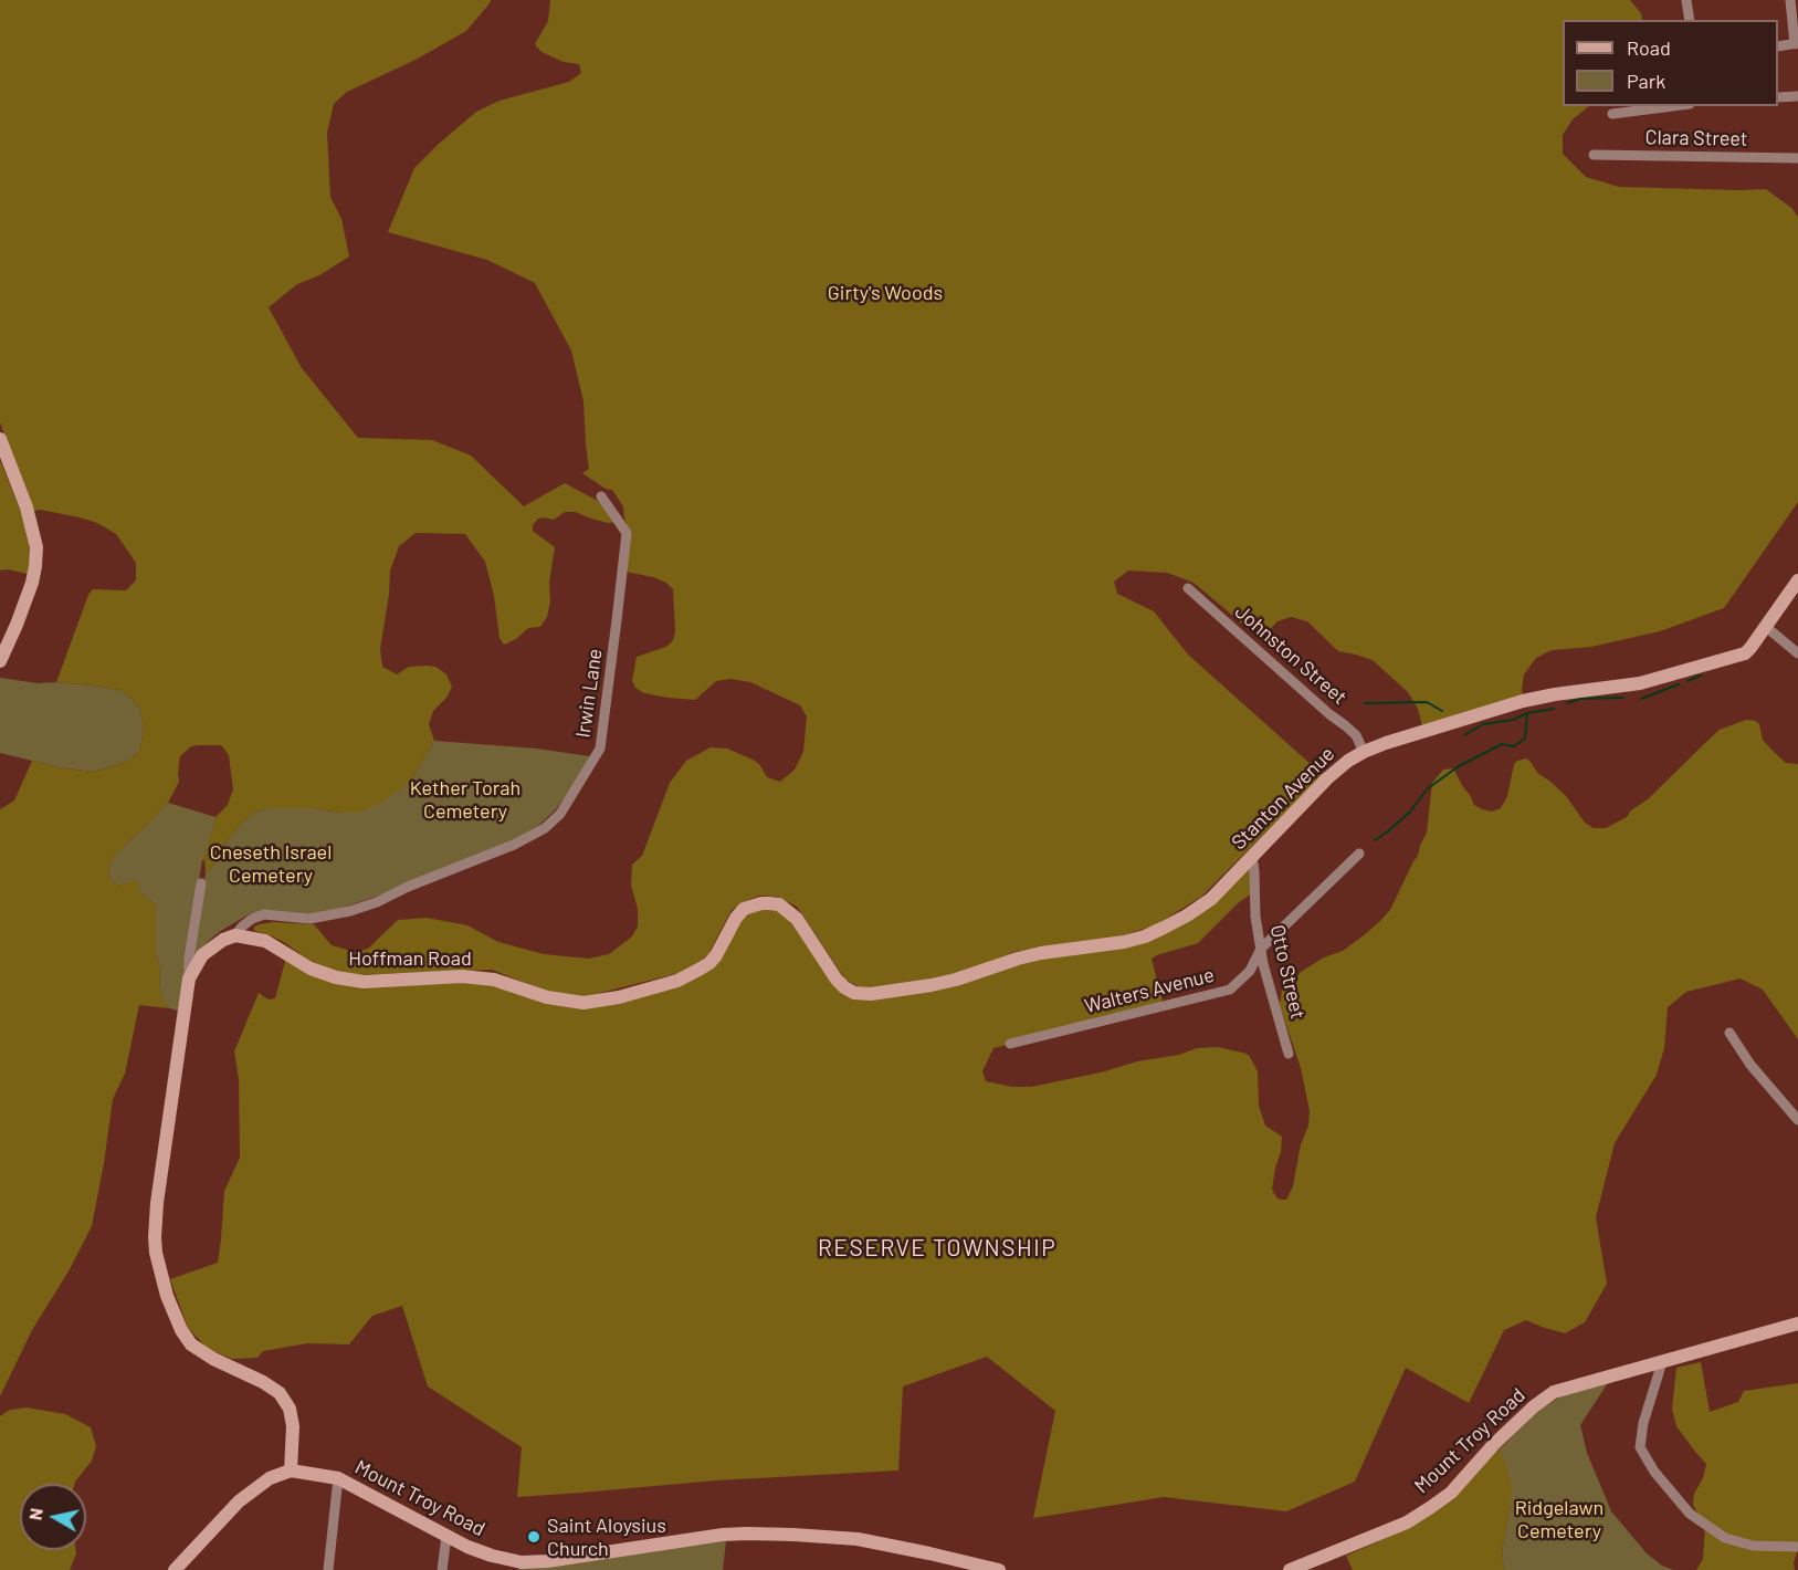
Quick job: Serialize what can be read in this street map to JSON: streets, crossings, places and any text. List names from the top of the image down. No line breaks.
{"streets":{"street":["Clara Street","Johnston Street","Irwin Lane","Stanton Avenue","Hoffman Road","Otto Street","Walters Avenue","Mount Troy Road"]},"crossings":[["Johnston Street","Stanton Avenue"],["Irwin Lane","Hoffman Road"],["Stanton Avenue","Hoffman Road"],["Stanton Avenue","Otto Street"],["Otto Street","Walters Avenue"]],"districts":["RESERVE TOWNSHIP"],"parks":["Girty's Woods","Kether Torah Cemetery","Cneseth Israel Cemetery","Ridgelawn Cemetery"],"places":["Saint Aloysius Church"],"legend":["Road","Park"],"north":"left"}
